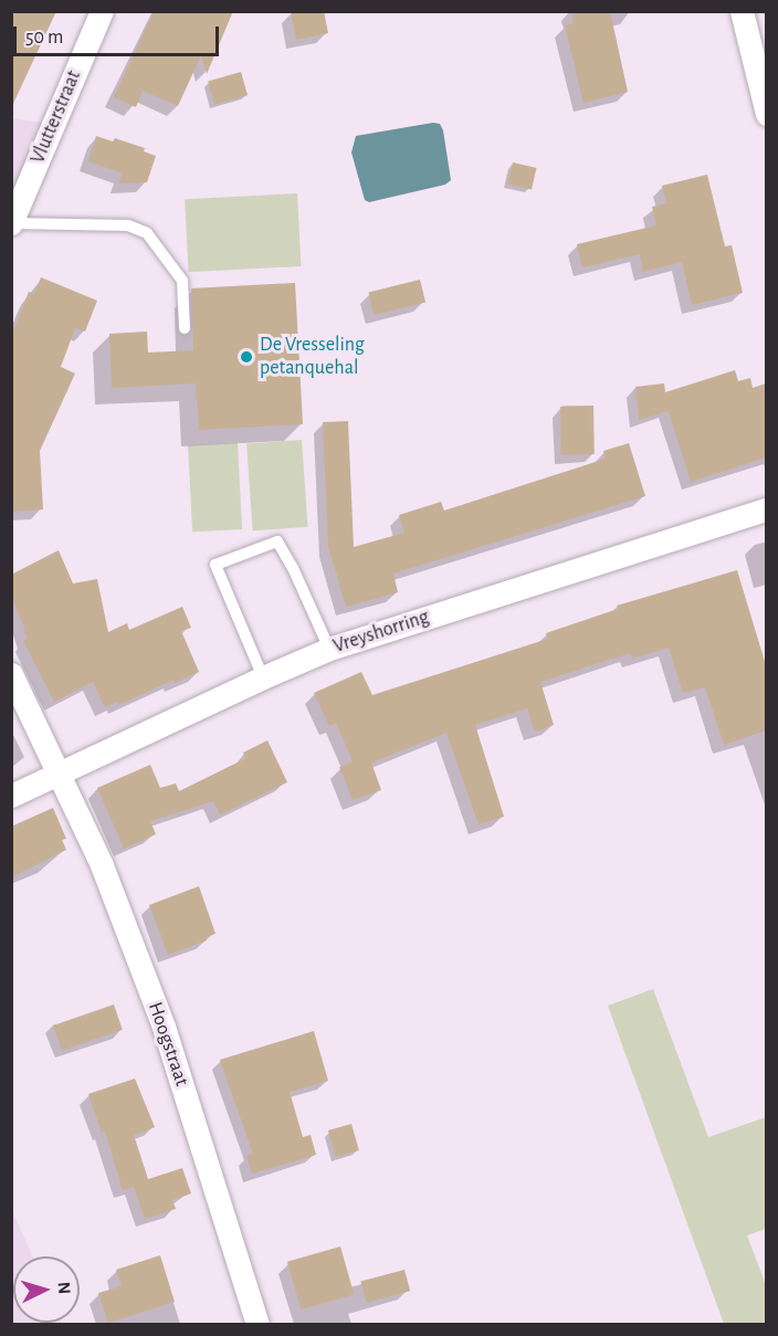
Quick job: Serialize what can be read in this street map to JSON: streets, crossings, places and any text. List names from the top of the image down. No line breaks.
{"streets":{"street":["Vlutterstraat","Vreyshorring","Hoogstraat"]},"crossings":[["Vreyshorring","Hoogstraat"]],"places":["De Vresseling petanquehal"],"scale_bar":"50 m","north":"right"}
